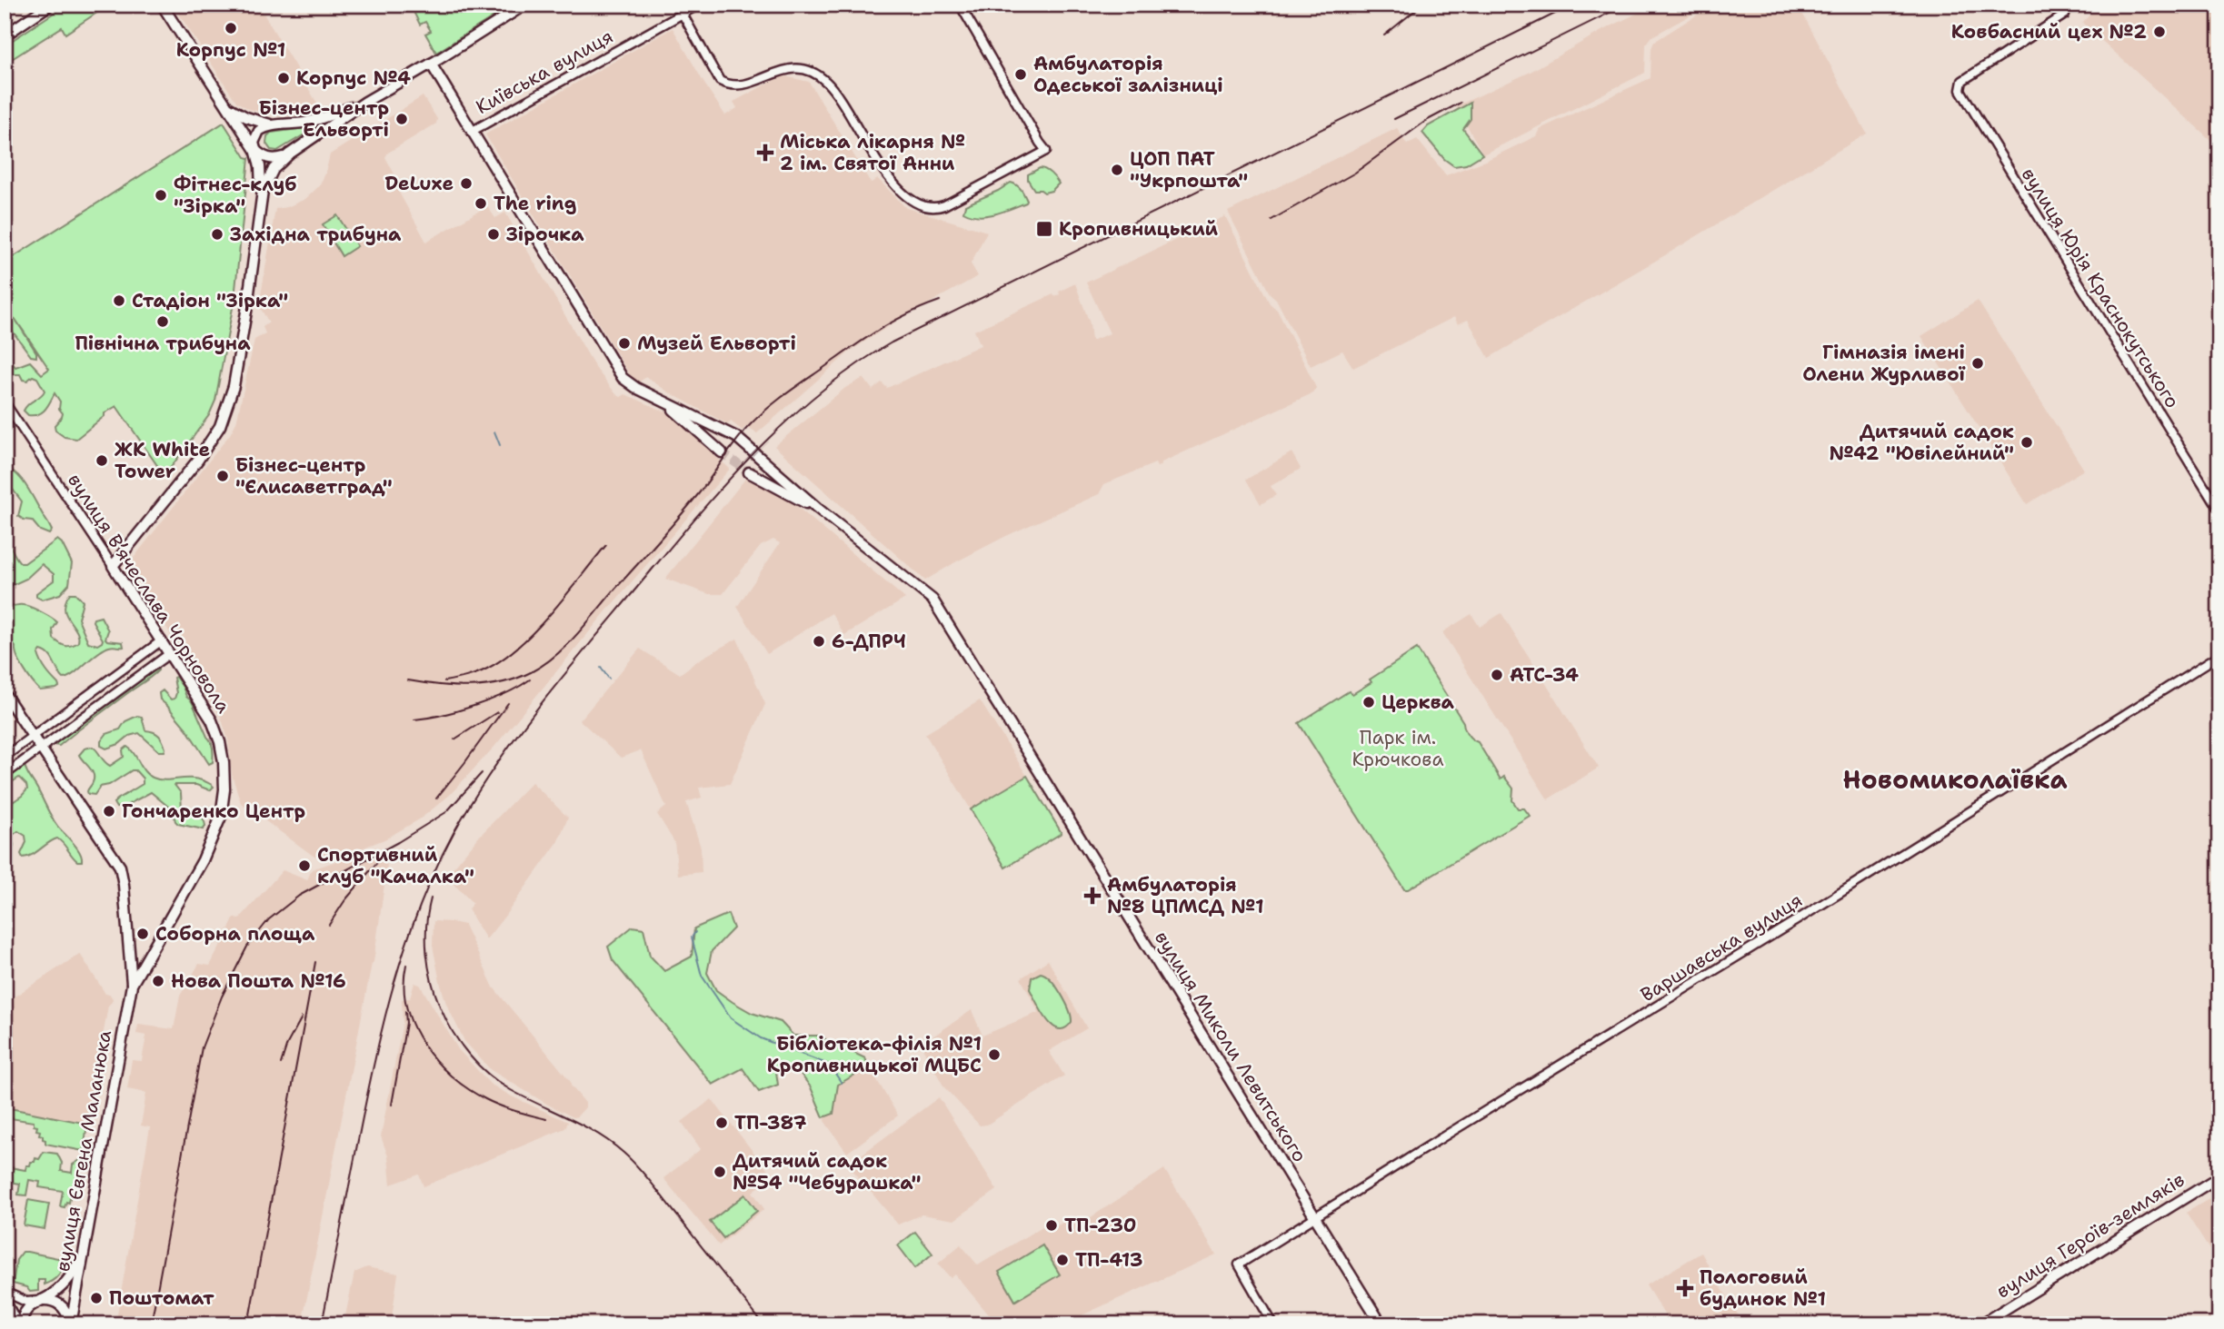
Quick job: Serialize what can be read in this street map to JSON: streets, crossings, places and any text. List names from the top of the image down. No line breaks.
{"streets":{"main road":["вулиця Вʼячеслава Чорновола","вулиця Миколи Левитського","вулиця Євгена Маланюка","вулиця Героїв-земляків"],"street":["Київська вулиця","вулиця Юрія Краснокутського","Варшавська вулиця"]},"crossings":[["вулиця Вʼячеслава Чорновола","вулиця Євгена Маланюка"],["Варшавська вулиця","вулиця Миколи Левитського"]],"districts":["Новомиколаївка"],"parks":["Парк ім. Крючкова"],"places":{"other":["Корпус №1","Ковбасний цех №2","Амбулаторія Одеської залізниці","Корпус №4","Бізнес-центр Ельворті","ЦОП ПАТ \"Укрпошта\"","DeLuxe","Фітнес-клуб \"Зірка\"","The ring","Західна трибуна","Зірочка","Стадіон \"Зірка\"","Північна трибуна","Музей Ельворті","Гімназія імені Олени Журливої","Дитячий садок №42 \"Ювілейний\"","ЖК White Tower","Бізнес-центр \"Єлисаветград\"","6-ДПРЧ","АТС-34","Церква","Гончаренко Центр","Спортивний клуб \"Качалка\"","Соборна площа","Нова Пошта №16","Бібліотека-філія №1 Кропивницької МЦБС","ТП-387","Дитячий садок №54 \"Чебурашка\"","ТП-230","ТП-413","Поштомат"],"health":["Міська лікарня № 2 ім. Святої Анни","Амбулаторія №8 ЦПМСД №1","Пологовий будинок №1"],"transit":["Кропивницький"]}}
